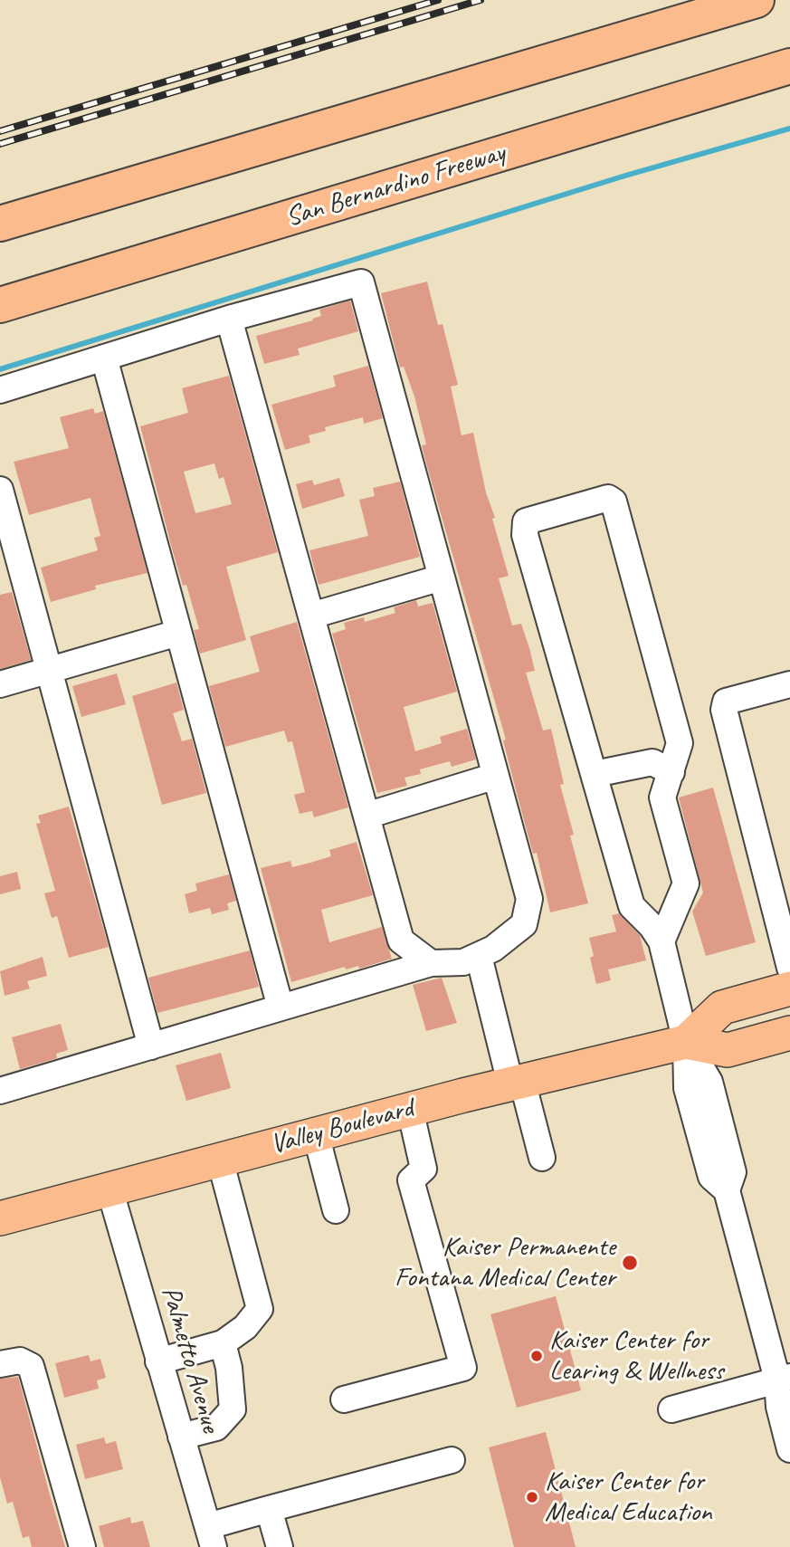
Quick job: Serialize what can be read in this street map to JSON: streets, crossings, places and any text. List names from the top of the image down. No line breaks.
{"streets":{"highway":["San Bernardino Freeway"],"main road":["Valley Boulevard"],"street":["Palmetto Avenue"]},"crossings":[["Valley Boulevard","Palmetto Avenue"]],"places":["Kaiser Permanente Fontana Medical Center","Kaiser Center for Learing & Wellness","Kaiser Center for Medical Education"]}
